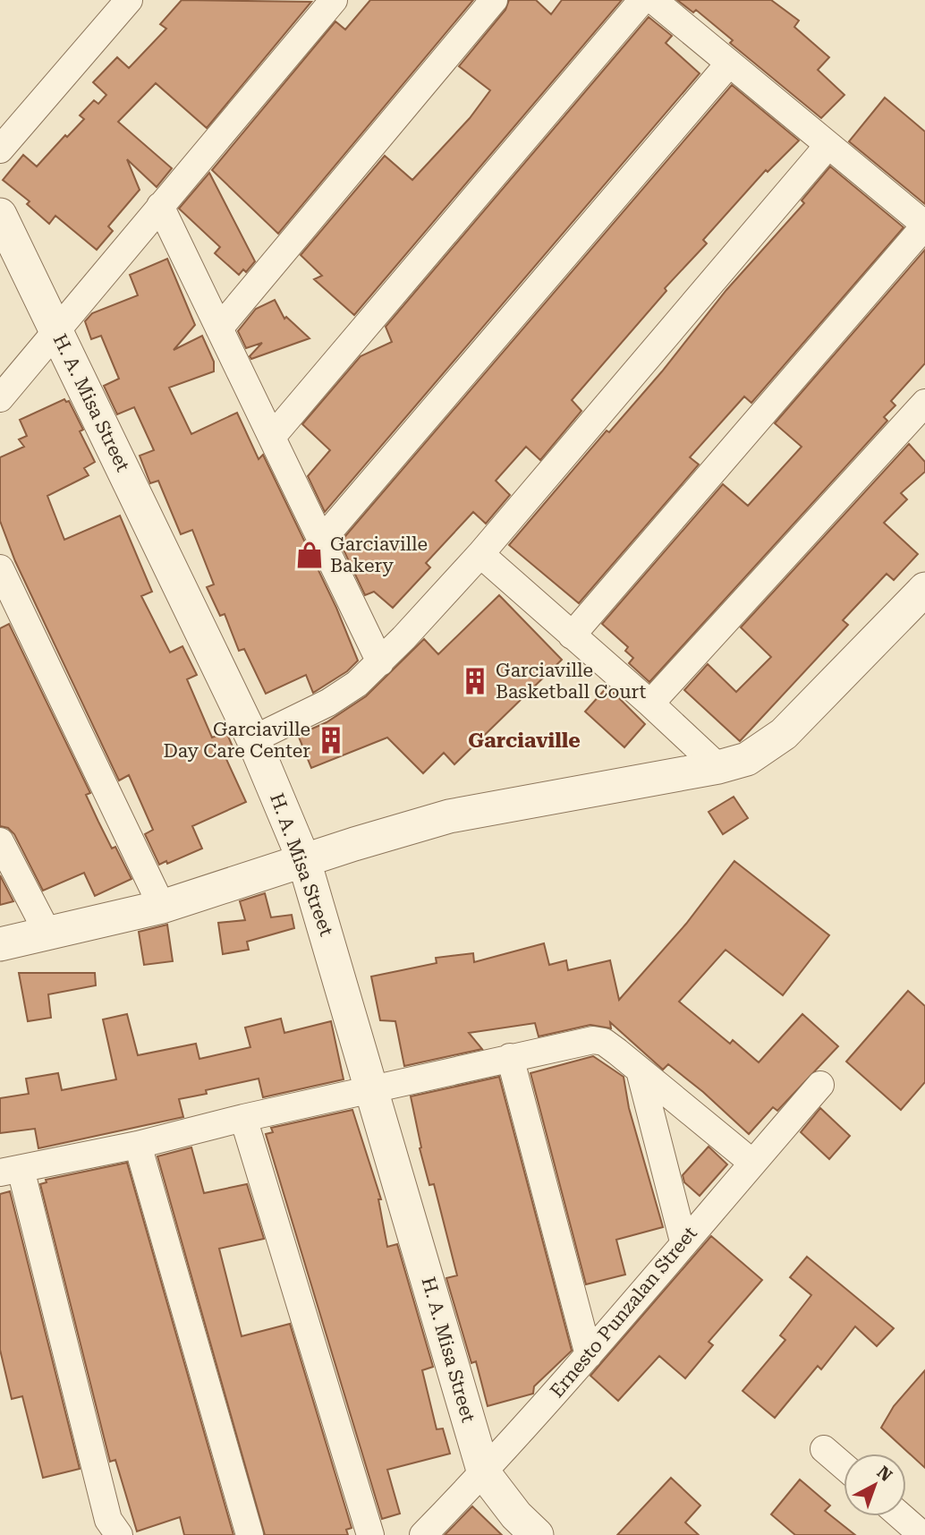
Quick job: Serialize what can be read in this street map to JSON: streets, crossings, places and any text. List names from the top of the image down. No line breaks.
{"streets":{"street":["H. A. Misa Street","Ernesto Punzalan Street"]},"crossings":[["H. A. Misa Street","Ernesto Punzalan Street"]],"districts":["Garciaville"],"places":{"shop":["Garciaville Bakery"],"building":["Garciaville Basketball Court","Garciaville Day Care Center"]},"north":"top right"}
